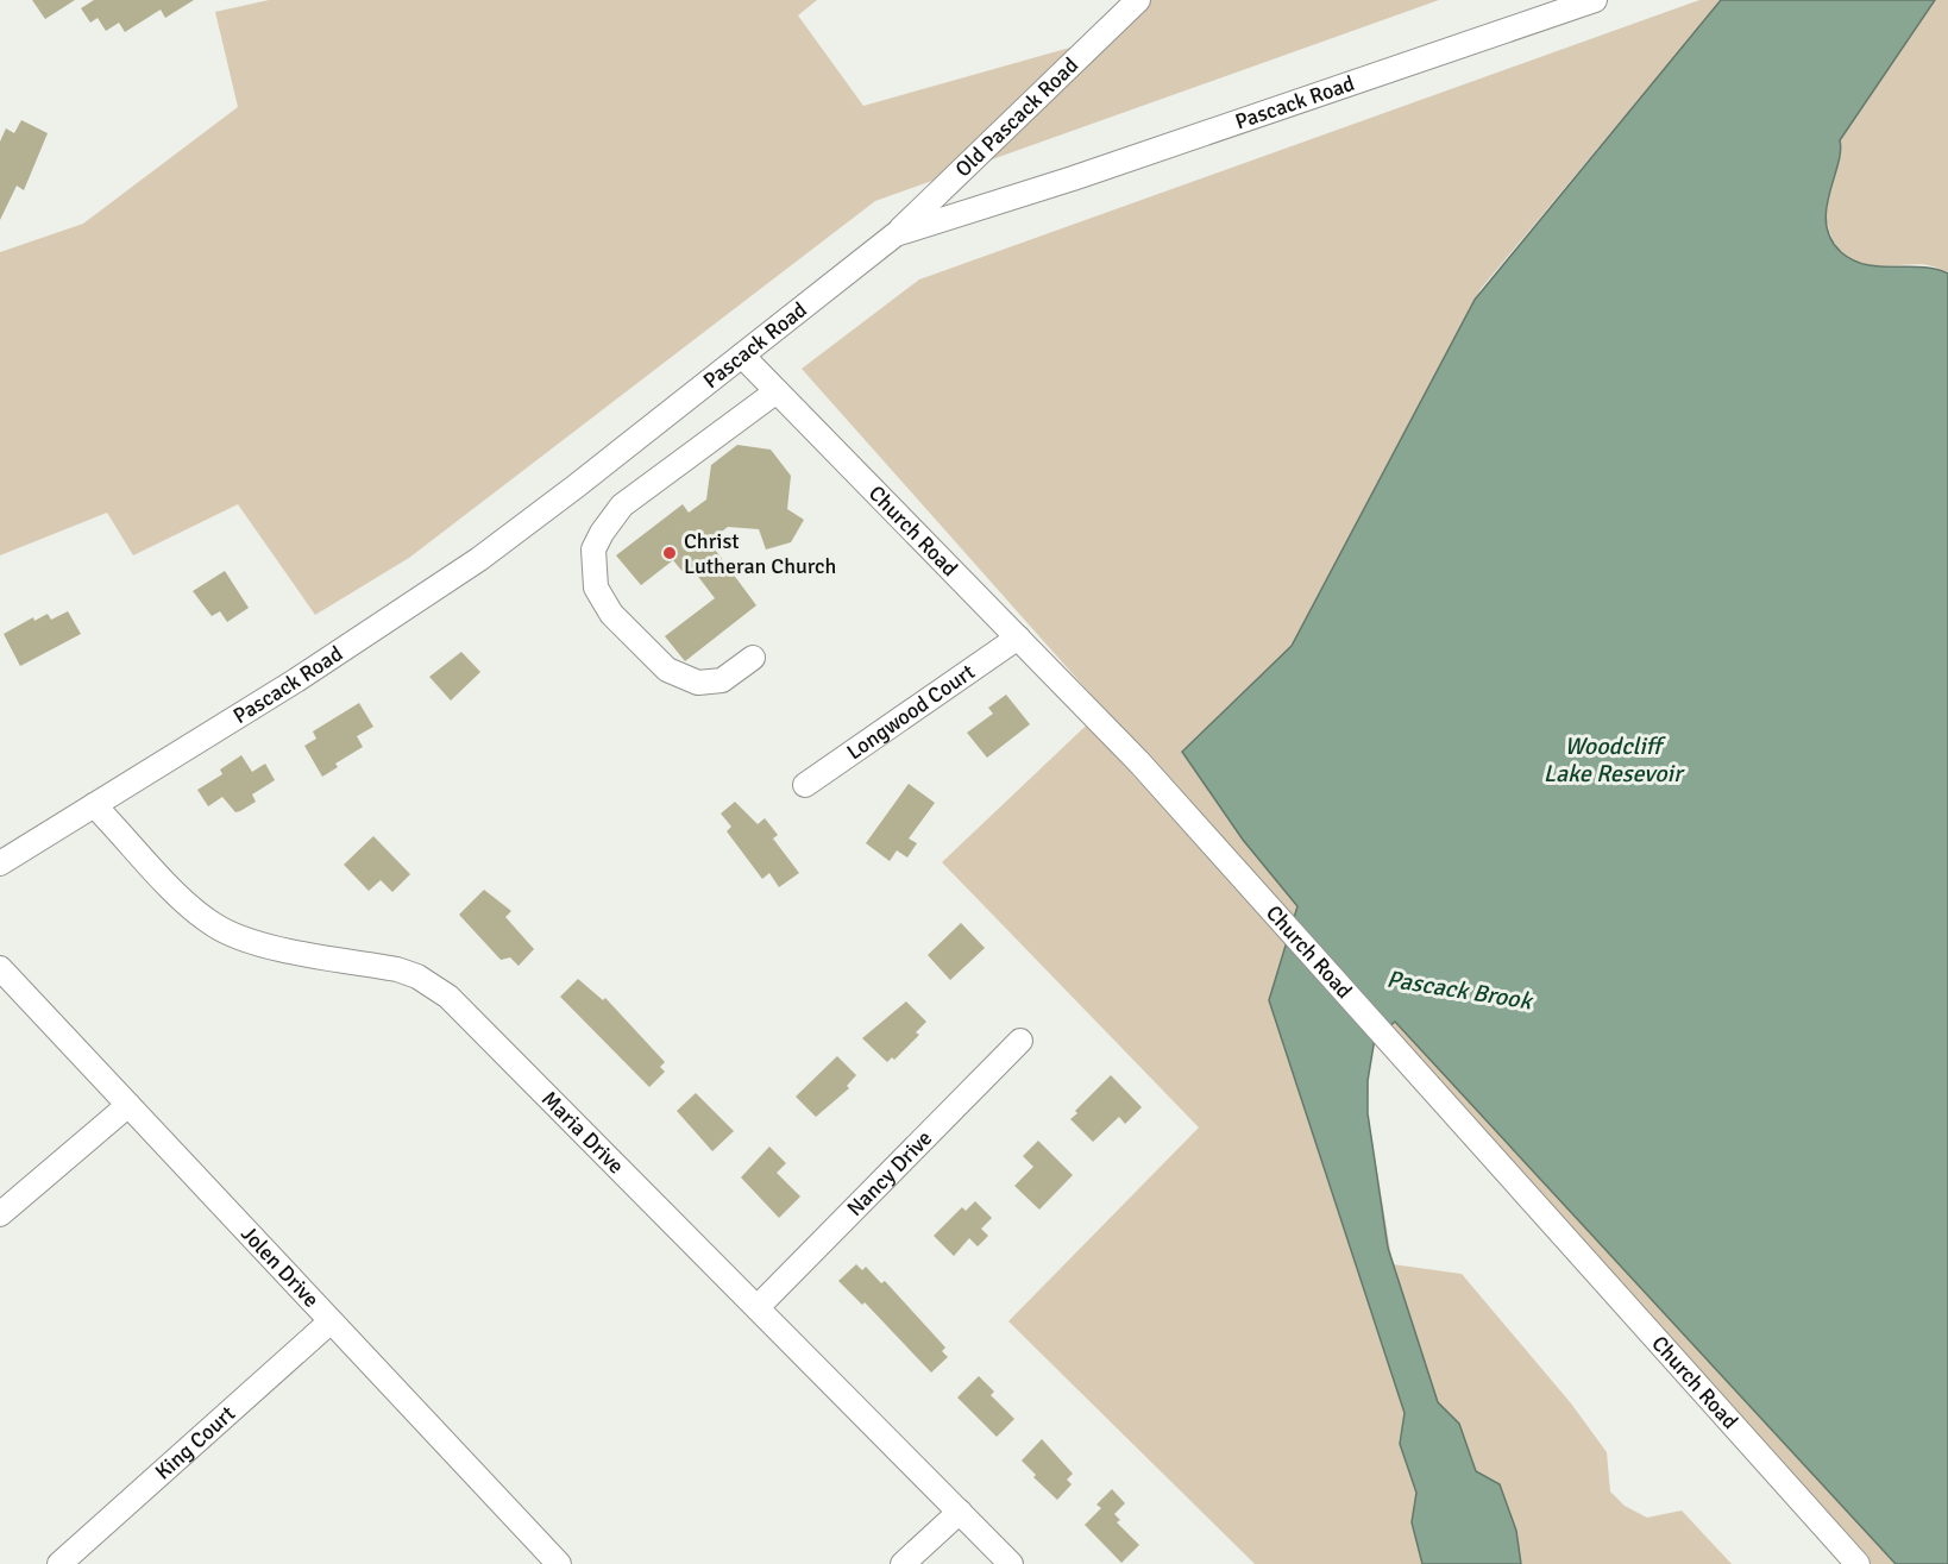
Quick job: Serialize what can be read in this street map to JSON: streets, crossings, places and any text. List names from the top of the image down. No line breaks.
{"streets":{"street":["Pascack Road","Old Pascack Road","Church Road","Longwood Court","Maria Drive","Nancy Drive","Jolen Drive","King Court"]},"crossings":[["Pascack Road","Old Pascack Road"],["Pascack Road","Church Road"],["Pascack Road","Maria Drive"],["Church Road","Longwood Court"],["Maria Drive","Nancy Drive"],["Jolen Drive","King Court"]],"water":["Woodcliff Lake Resevoir","Pascack Brook"],"places":["Christ Lutheran Church"]}
